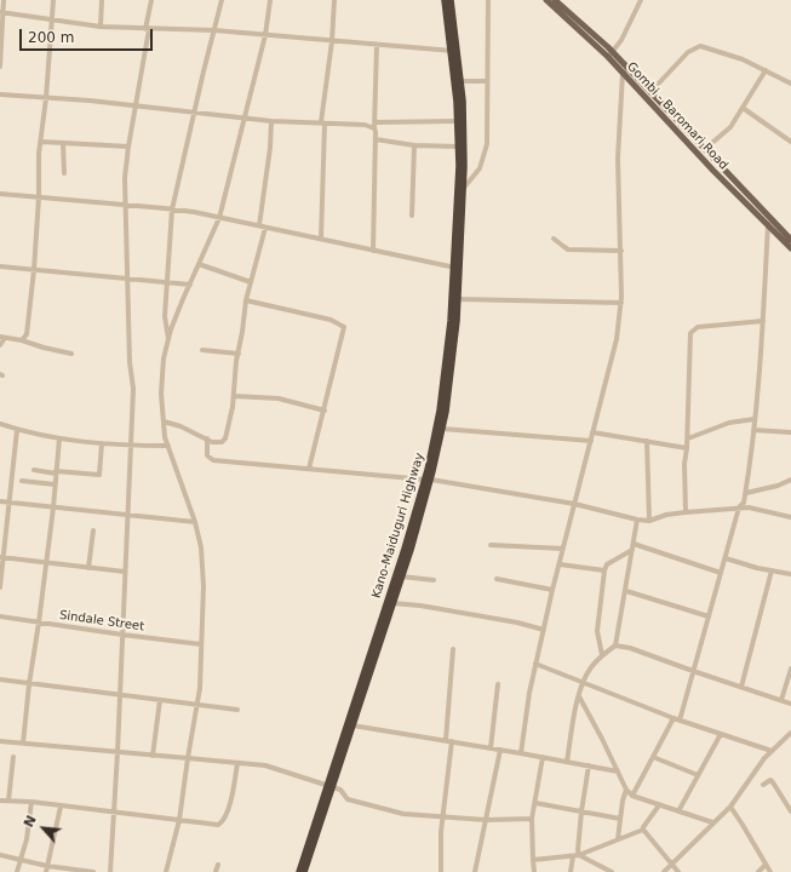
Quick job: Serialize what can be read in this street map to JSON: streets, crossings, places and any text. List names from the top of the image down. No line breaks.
{"streets":{"highway":["Kano-Maiduguri Highway"],"main road":["Gombi - Baromari Road"],"street":["Sindale Street"]},"scale_bar":"200 m","north":"top left"}
